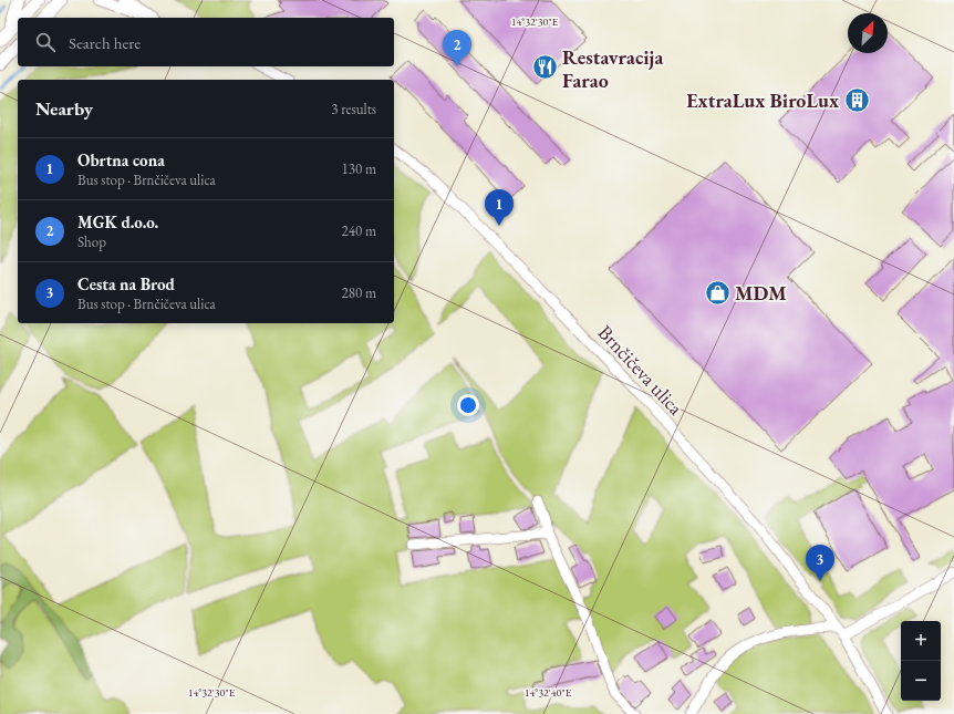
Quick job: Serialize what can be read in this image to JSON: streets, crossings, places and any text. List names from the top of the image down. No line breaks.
{"streets":{"street":["Brnčičeva ulica"]},"places":{"restaurant":["Restavracija Farao"],"building":["ExtraLux BiroLux"],"shop":["MDM"]},"north":"top right","page":{"search":"Search here","pins":["2","1","3"],"heading":["Nearby","3 results"],"list":[{"mark":"1","name":"Obrtna cona","note":"Bus stop · Brnčičeva ulica","value":"130 m"},{"mark":"2","name":"MGK d.o.o.","note":"Shop","value":"240 m"},{"mark":"3","name":"Cesta na Brod","note":"Bus stop · Brnčičeva ulica","value":"280 m"}],"map_buttons":["+","−"]},"coordinates":["14°32'30\"E","14°32'40\"E"]}
